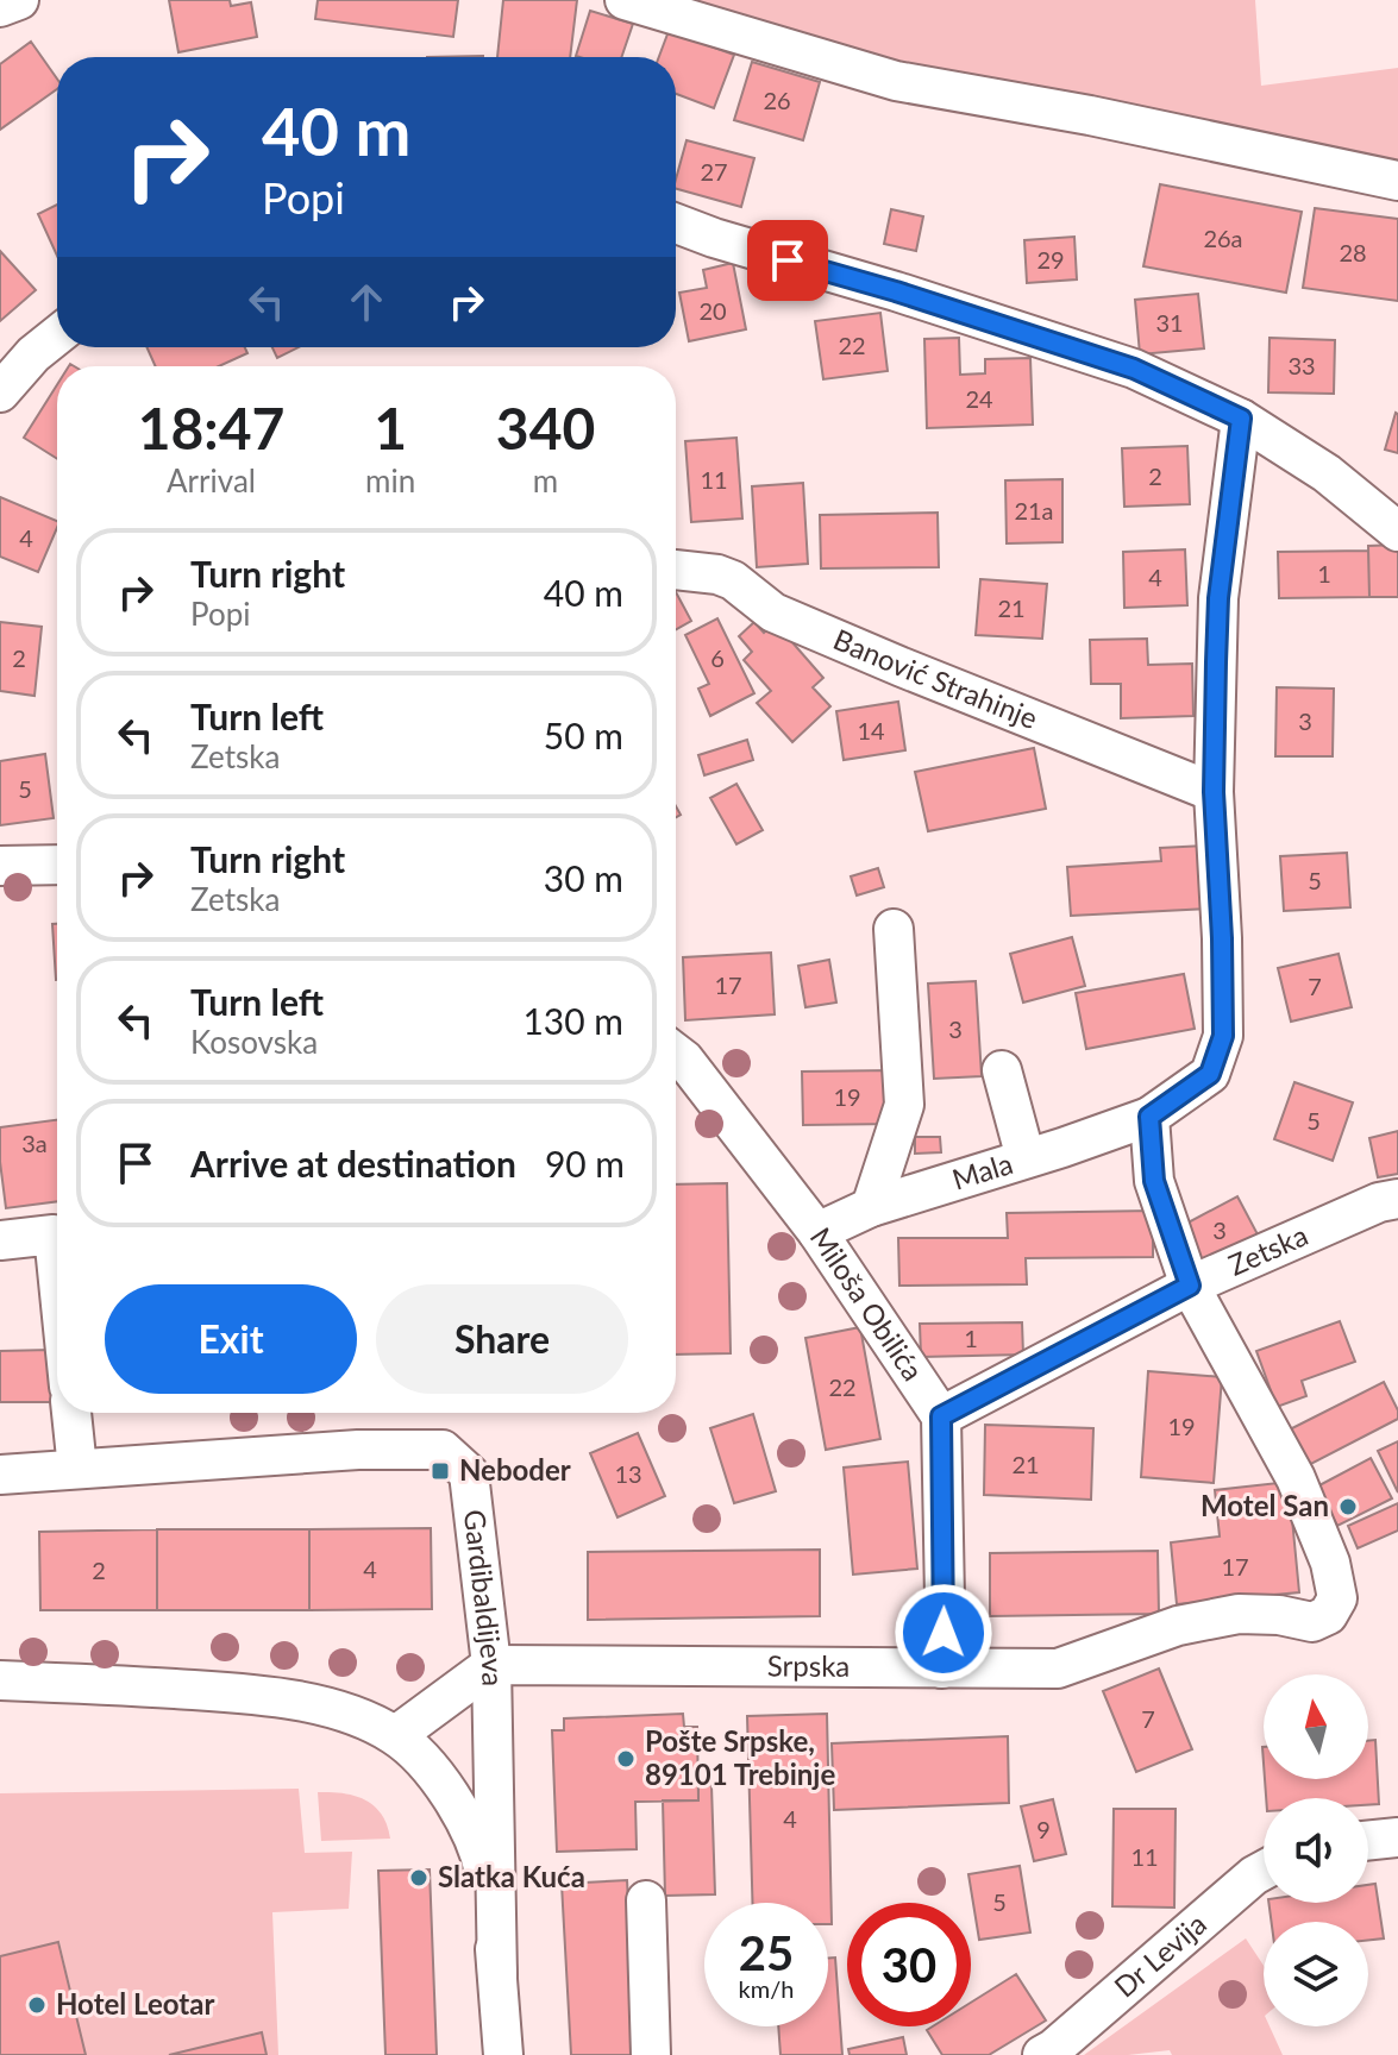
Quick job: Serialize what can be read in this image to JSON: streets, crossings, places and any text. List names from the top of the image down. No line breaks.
{"streets":{"street":["Banović Strahinje","Mala","Zetska","Miloša Obilića","Gardibaldijeva","Srpska","Dr Levija"]},"crossings":[["Mala","Miloša Obilića"],["Zetska","Miloša Obilića"],["Zetska","Srpska"],["Gardibaldijeva","Srpska"]],"places":{"transit":["Neboder"],"other":["Motel San","Pošte Srpske, 89101 Trebinje","Slatka Kuća","Hotel Leotar"]},"house_numbers":["26","27","26а","28","29","20","31","22","33","24","2","11","21a","4","1","4","21","2","6","3","14","5","5","17","7","3","19","5","3a","3","1","22","19","21","13","17","4","2","7","4","9","11","5"],"north":"top","page":{"turn":["40 m","Popi"],"eta":["18:47","Arrival","1","min","340","m"],"list":[{"name":"Turn right","note":"Popi","value":"40 m"},{"name":"Turn left","note":"Zetska","value":"50 m"},{"name":"Turn right","note":"Zetska","value":"30 m"},{"name":"Turn left","note":"Kosovska","value":"130 m"},{"name":"Arrive at destination","value":"90 m"}],"buttons":["Exit","Share"],"speed":"25 km/h","limit":"30"}}
